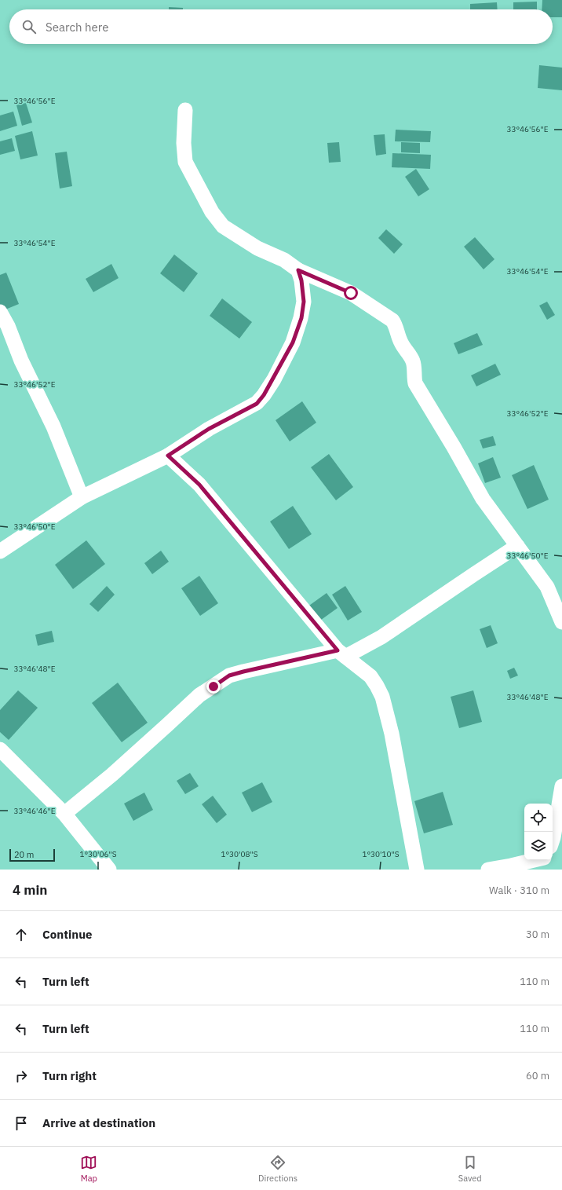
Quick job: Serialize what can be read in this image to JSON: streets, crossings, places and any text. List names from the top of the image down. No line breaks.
{"scale_bar":"20 m","page":{"search":"Search here","scale":"20 m","heading":["4 min","Walk · 310 m"],"list":[["Continue","30 m"],["Turn left","110 m"],["Turn left","110 m"],["Turn right","60 m"],"Arrive at destination"],"nav":["Map","Directions","Saved"]},"coordinates":["33°46'56\"E","33°46'54\"E","33°46'52\"E","33°46'50\"E","33°46'48\"E","33°46'46\"E","1°30'06\"S","1°30'08\"S","1°30'10\"S"]}
